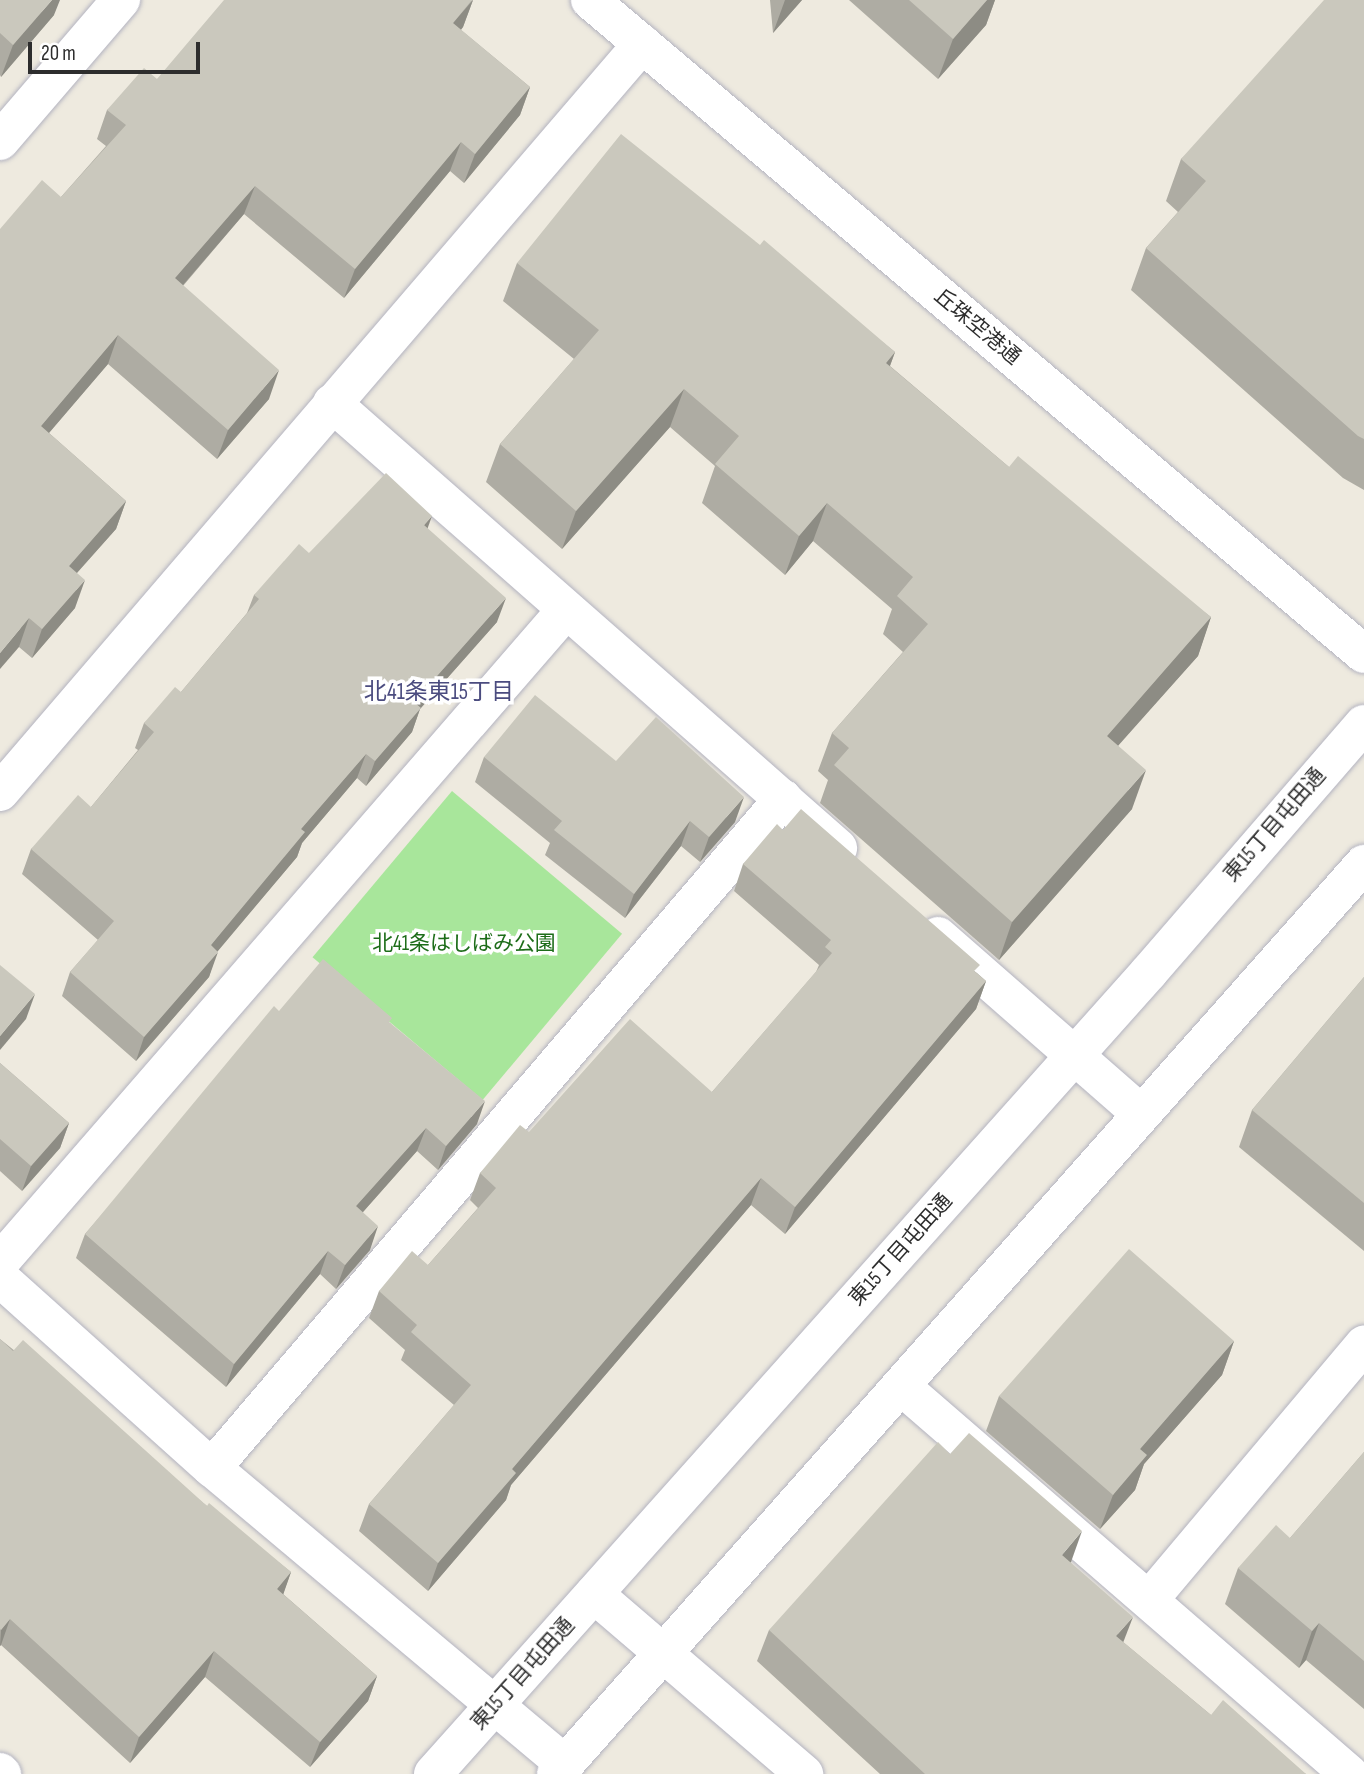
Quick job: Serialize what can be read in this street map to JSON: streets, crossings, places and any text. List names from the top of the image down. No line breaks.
{"streets":{"street":["丘珠空港通","東15丁目屯田通"]},"districts":["北41条東15丁目"],"parks":["北41条はしばみ公園"],"scale_bar":"20 m"}
